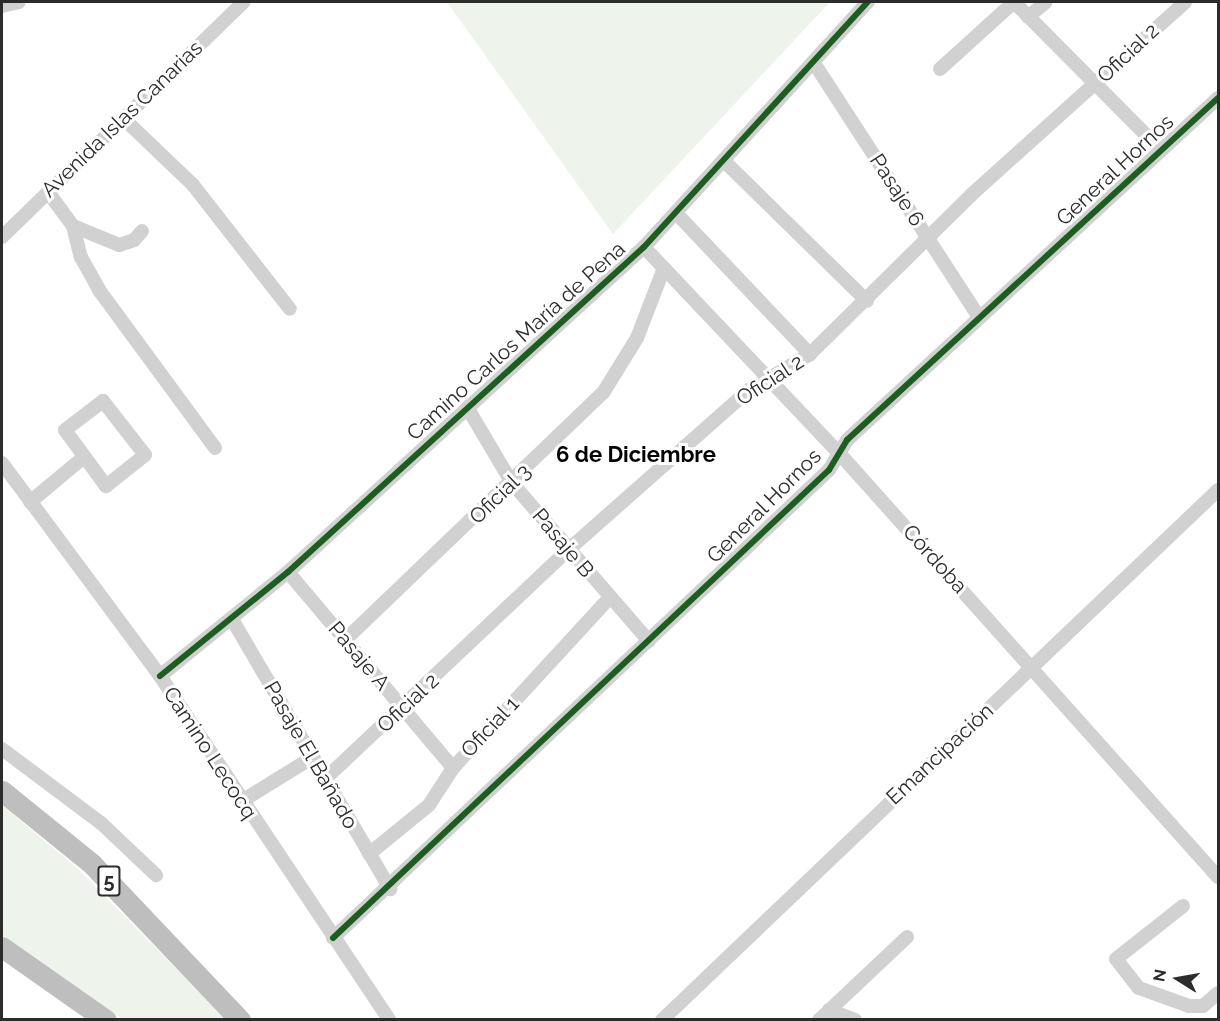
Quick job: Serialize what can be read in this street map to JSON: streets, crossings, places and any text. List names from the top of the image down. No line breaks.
{"streets":{"highway":["5"],"street":["Oficial 2","Avenida Islas Canarias","General Hornos","Pasaje 6","Camino Carlos María de Pena","Oficial 3","Pasaje B","Córdoba","Pasaje A","Oficial 1","Camino Lecocq","Emancipación","Pasaje El Bañado"]},"crossings":[["Oficial 2","Pasaje 6"],["Oficial 2","Pasaje B"],["Oficial 2","Córdoba"],["Oficial 2","Pasaje A"],["Oficial 2","Pasaje El Bañado"],["General Hornos","Pasaje 6"],["General Hornos","Pasaje B"],["General Hornos","Córdoba"],["General Hornos","Camino Lecocq"],["General Hornos","Pasaje El Bañado"],["Pasaje 6","Camino Carlos María de Pena"],["Camino Carlos María de Pena","Pasaje B"],["Camino Carlos María de Pena","Córdoba"],["Camino Carlos María de Pena","Pasaje A"],["Camino Carlos María de Pena","Camino Lecocq"],["Camino Carlos María de Pena","Pasaje El Bañado"],["Oficial 3","Pasaje B"],["Oficial 3","Córdoba"],["Oficial 3","Pasaje A"],["Pasaje B","Oficial 1"],["Córdoba","Emancipación"],["Pasaje A","Oficial 1"],["Oficial 1","Pasaje El Bañado"]],"districts":["6 de Diciembre"],"north":"left"}
